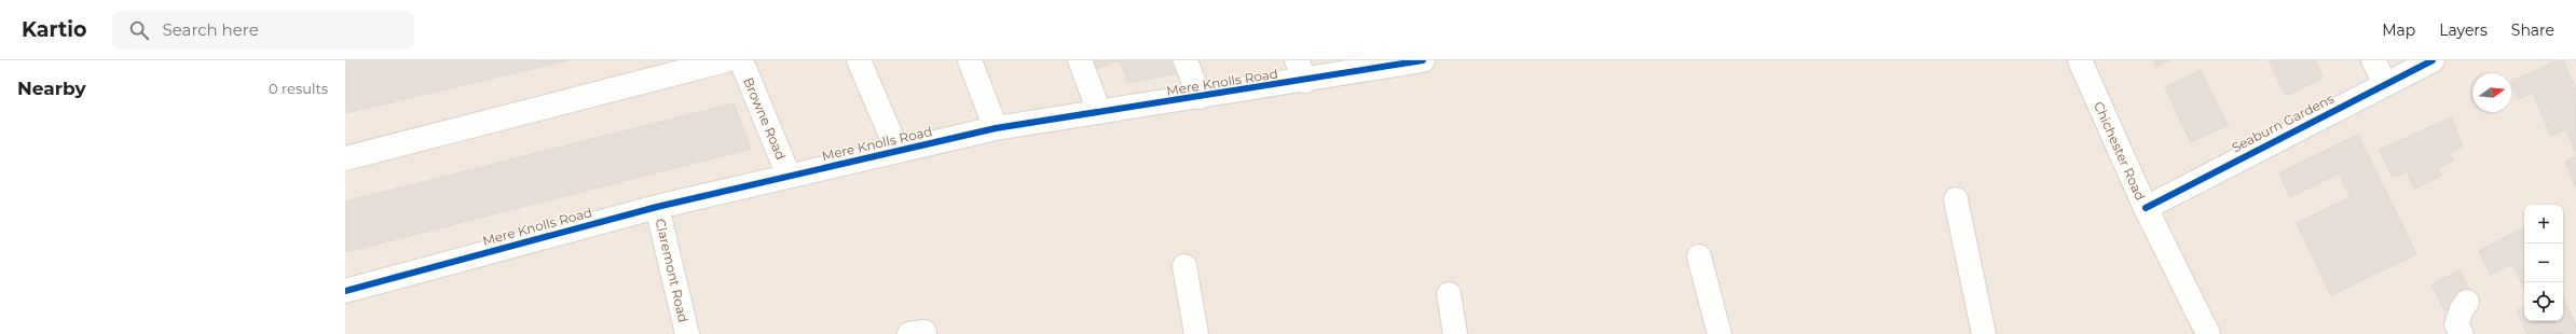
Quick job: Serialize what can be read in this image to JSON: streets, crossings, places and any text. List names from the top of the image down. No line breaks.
{"streets":{"street":["Mere Knolls Road","Browne Road","Seaburn Gardens","Chichester Road","Claremont Road"]},"crossings":[["Mere Knolls Road","Browne Road"],["Mere Knolls Road","Claremont Road"],["Seaburn Gardens","Chichester Road"]],"north":"right","page":{"header":"Kartio","search":"Search here","nav":["Map","Layers","Share"],"heading":["Nearby","0 results"],"map_buttons":["+","−"]}}
